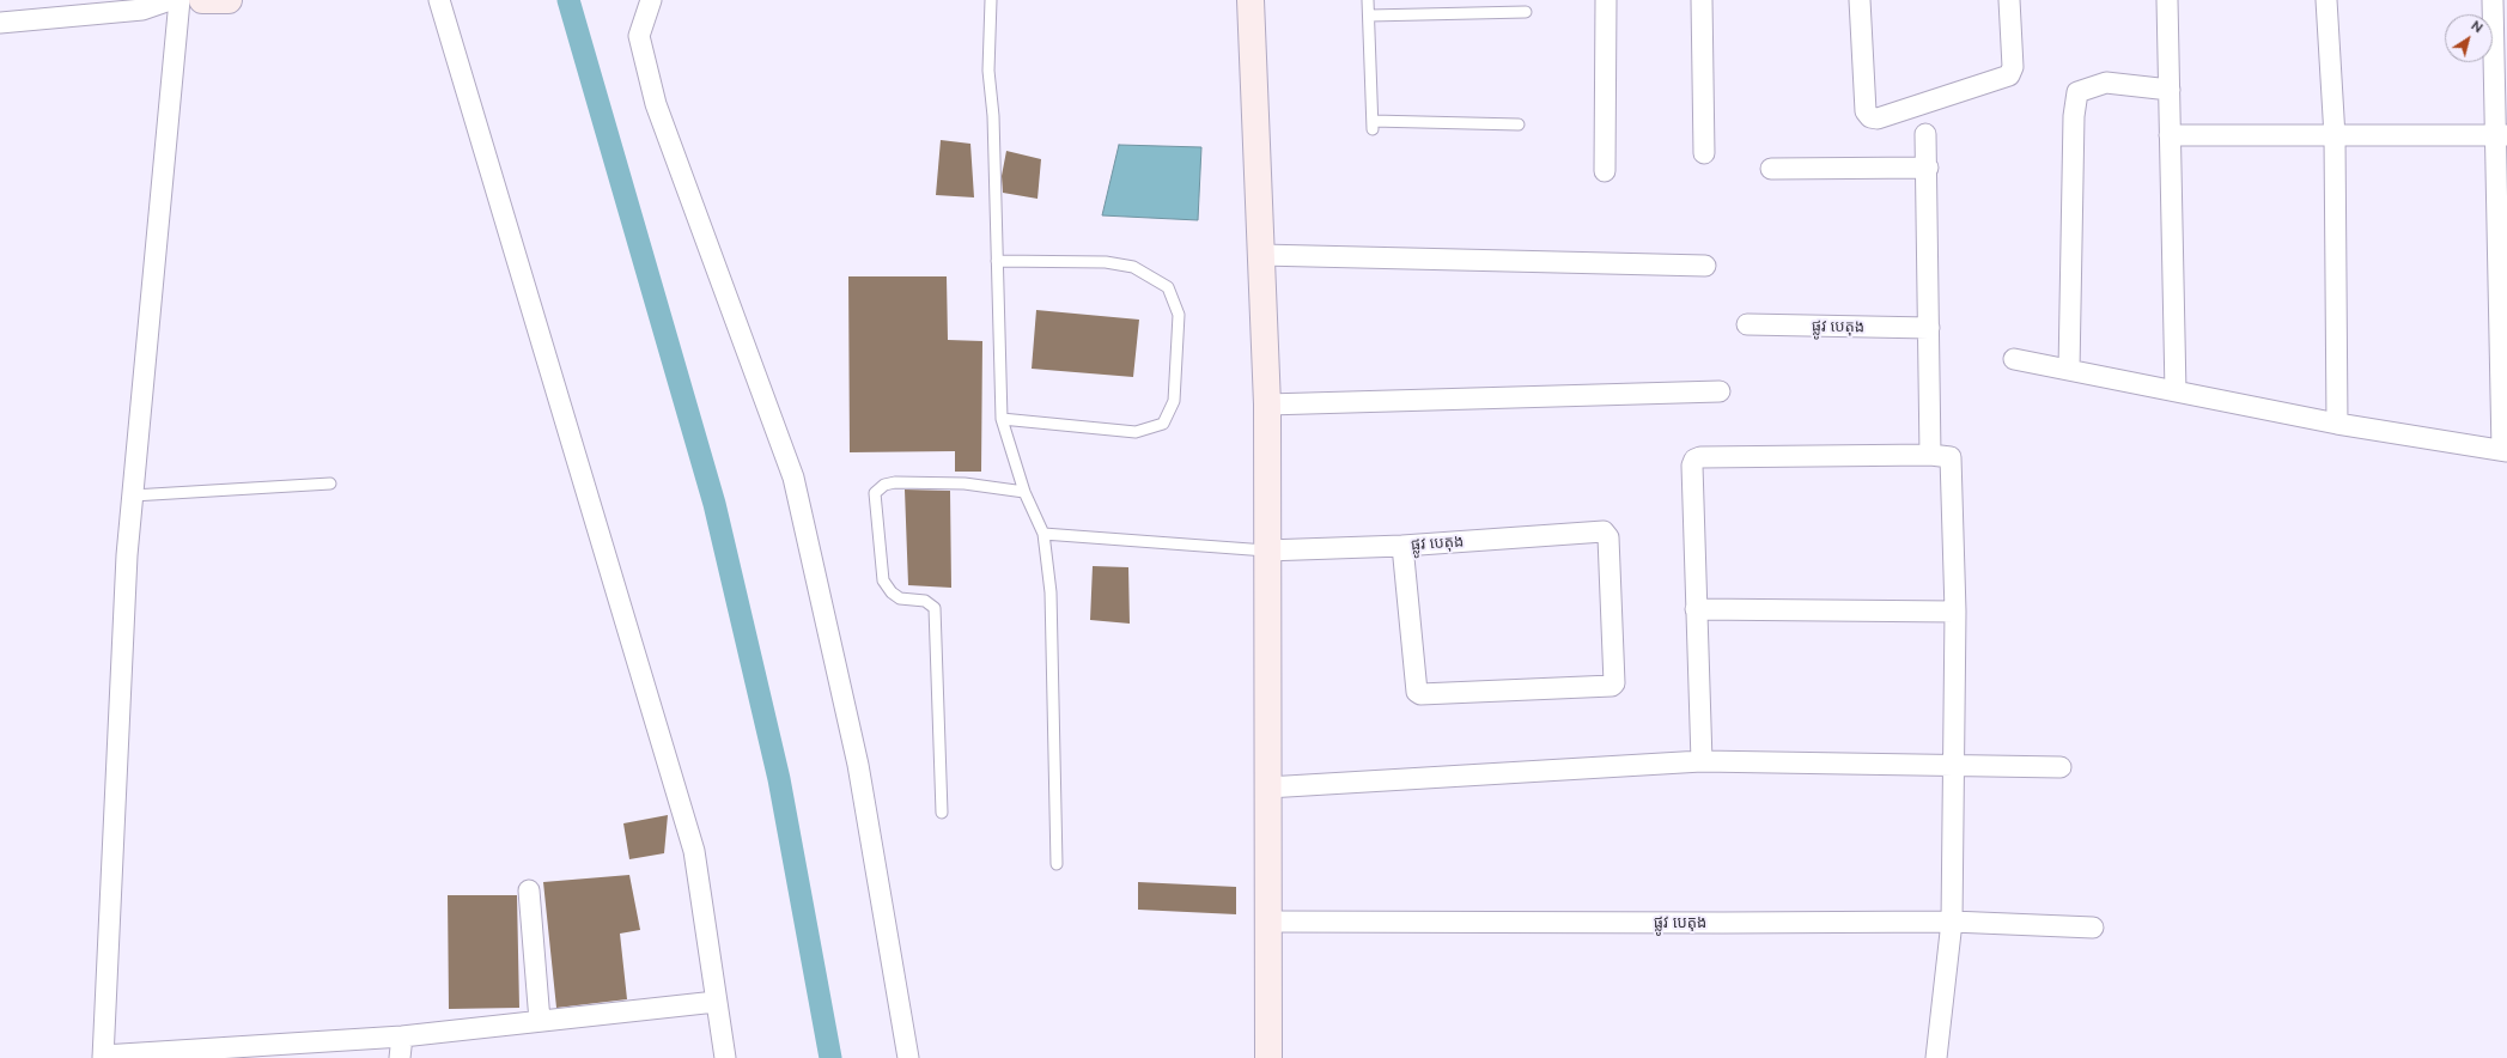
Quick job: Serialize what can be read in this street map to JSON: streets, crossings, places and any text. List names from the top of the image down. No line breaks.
{"streets":{"street":["ផ្លូវ បេតុង"]},"north":"top right"}
